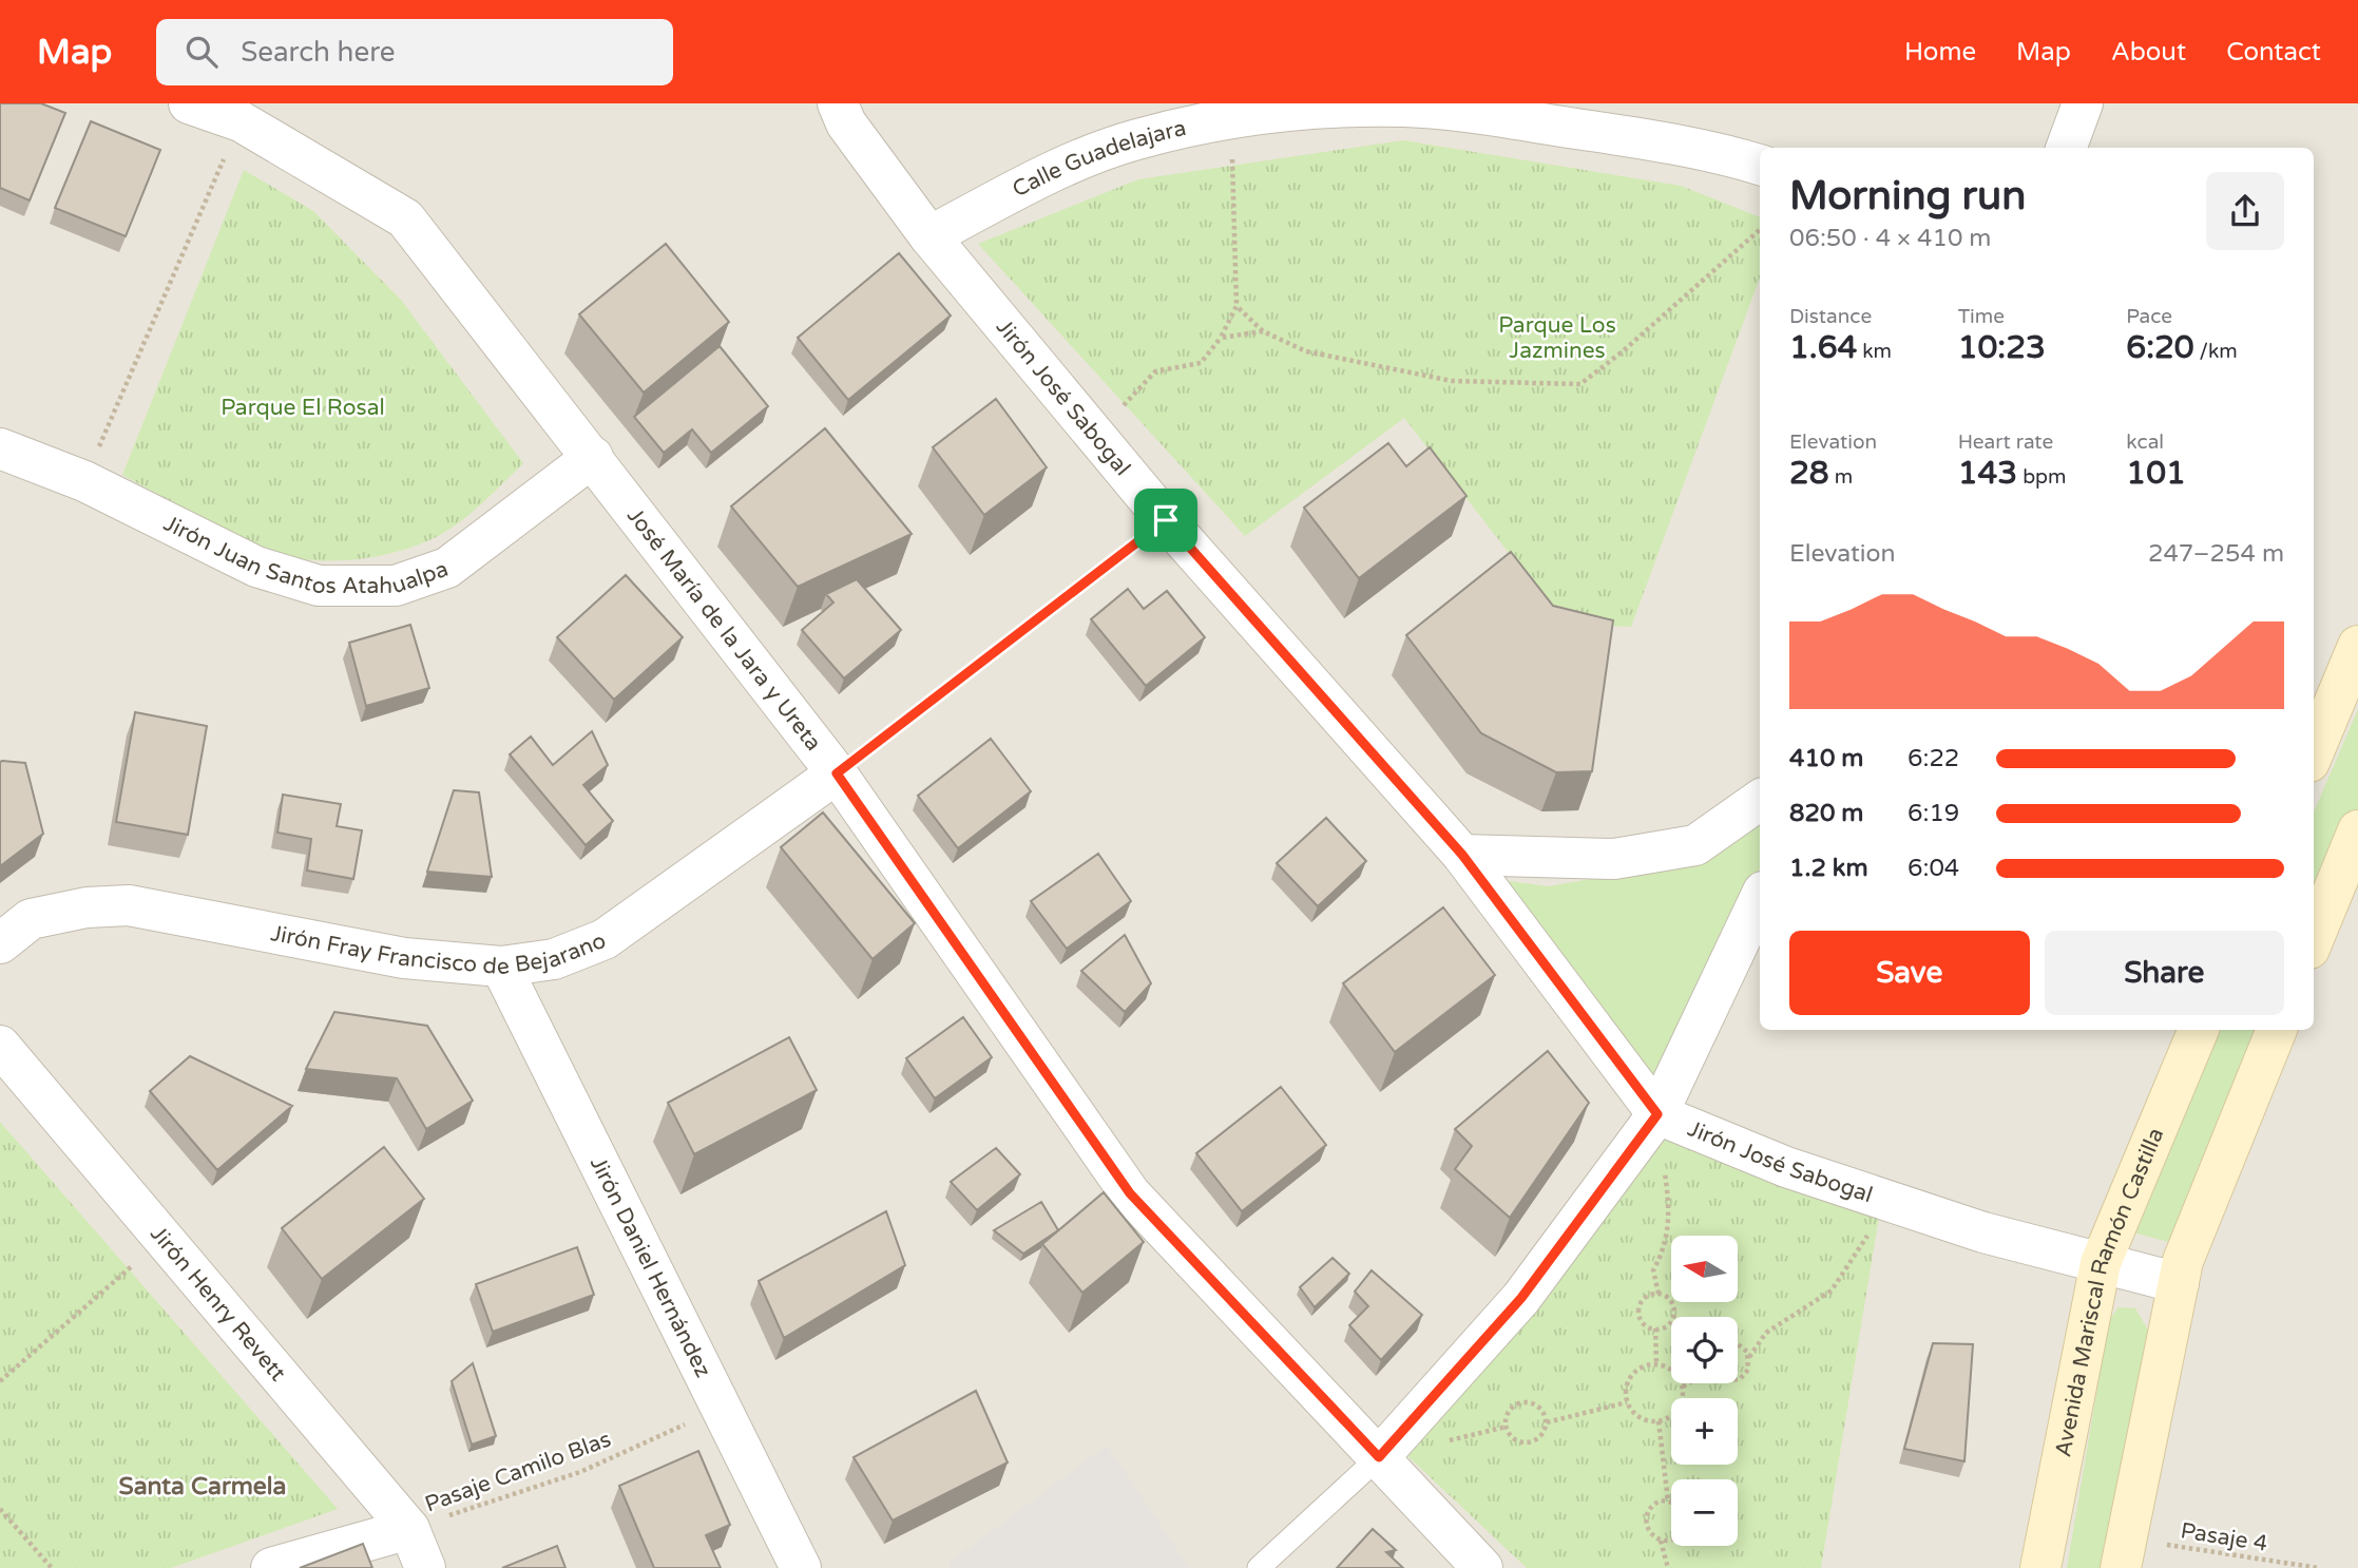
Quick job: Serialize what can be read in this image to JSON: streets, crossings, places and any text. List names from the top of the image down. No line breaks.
{"streets":{"main road":["Avenida Mariscal Ramón Castilla"],"street":["Calle Guadelajara","Jirón José Sabogal","Jirón Juan Santos Atahualpa","José María de la Jara y Ureta","Jirón Fray Francisco de Bejarano","Jirón Daniel Hernández","Jirón Henry Revett"],"path":["Pasaje Camilo Blas","Pasaje 4"]},"crossings":[["Calle Guadelajara","Jirón José Sabogal"],["Jirón José Sabogal","Avenida Mariscal Ramón Castilla"],["Jirón Juan Santos Atahualpa","José María de la Jara y Ureta"],["José María de la Jara y Ureta","Jirón Fray Francisco de Bejarano"],["Jirón Fray Francisco de Bejarano","Jirón Daniel Hernández"],["Jirón Daniel Hernández","Pasaje Camilo Blas"],["Jirón Henry Revett","Pasaje Camilo Blas"]],"districts":["Santa Carmela"],"parks":["Parque Los Jazmines","Parque El Rosal"],"north":"left","page":{"header":"Map","search":"Search here","nav":["Home","Map","About","Contact"],"heading":["Morning run","06:50 · 4 × 410 m"],"stats":[["Distance","1.64 km"],["Time","10:23"],["Pace","6:20 /km"],["Elevation","28 m"],["Heart rate","143 bpm"],["kcal","101"]],"chart":["Elevation","247–254 m"],"list":[{"name":"410 m","note":"6:22"},{"name":"820 m","note":"6:19"},{"name":"1.2 km","note":"6:04"}],"buttons":["Save","Share"],"map_buttons":["+","−"]}}
